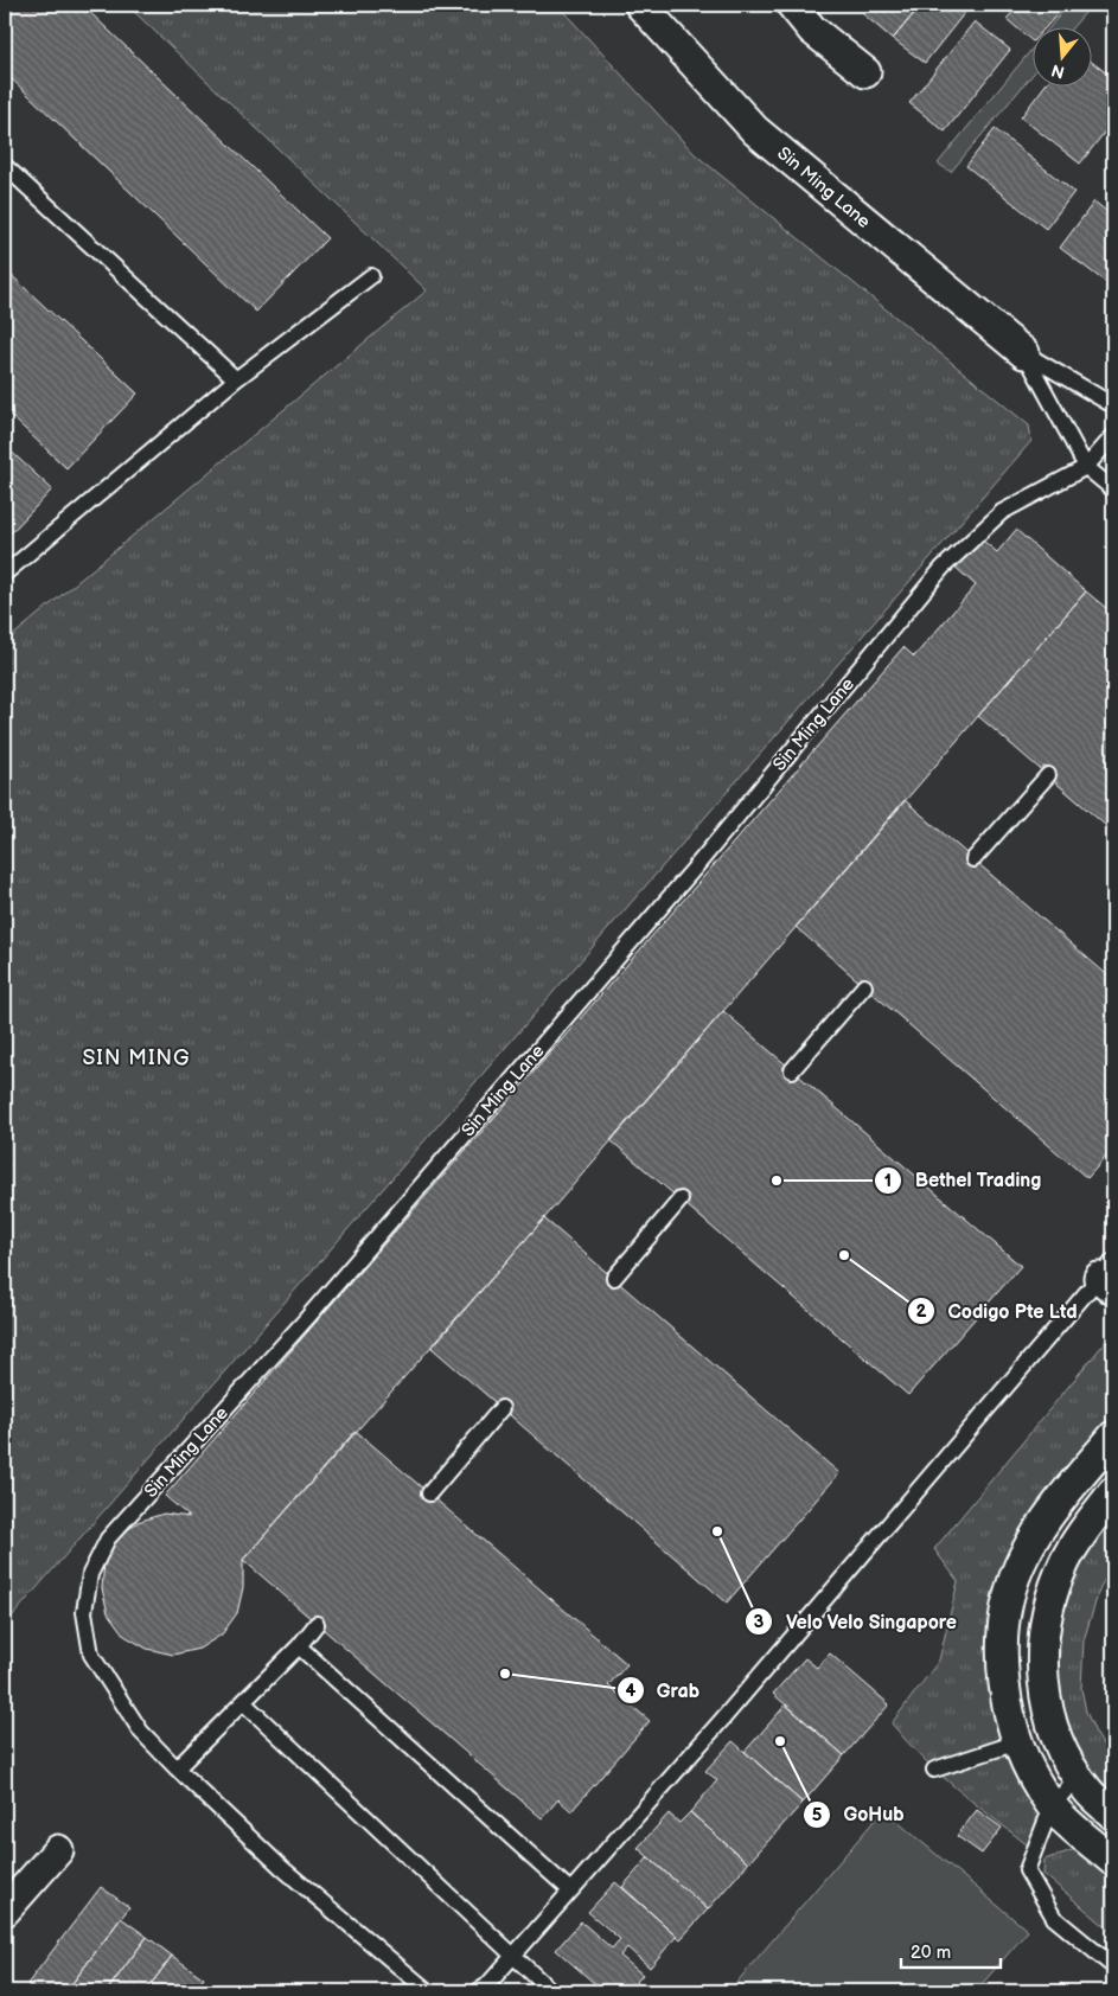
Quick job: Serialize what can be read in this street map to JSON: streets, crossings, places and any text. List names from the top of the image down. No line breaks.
{"streets":{"street":["Sin Ming Lane"]},"districts":["SIN MING"],"places":["Bethel Trading","Codigo Pte Ltd","Velo Velo Singapore","Grab","GoHub"],"scale_bar":"20 m","north":"bottom"}
